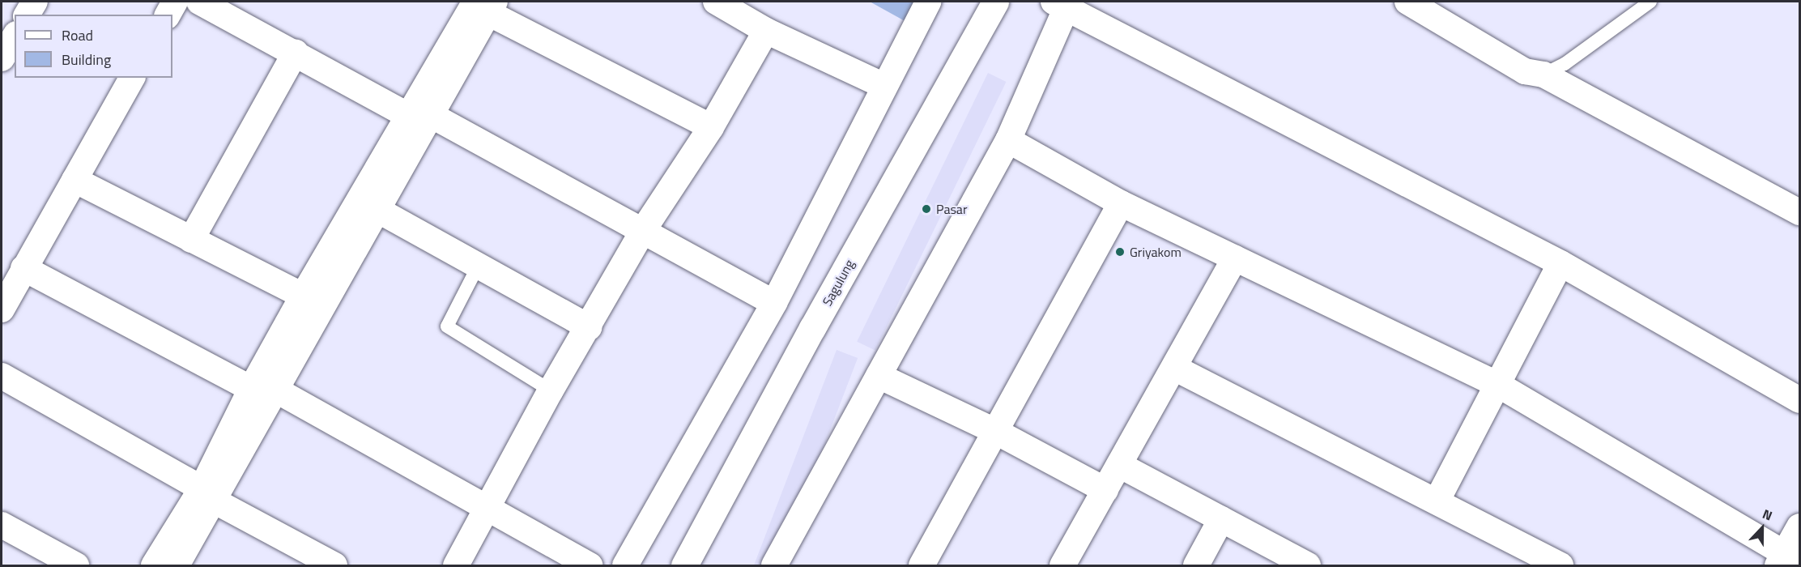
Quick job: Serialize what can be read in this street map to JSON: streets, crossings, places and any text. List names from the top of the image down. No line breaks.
{"streets":{"street":["Sagulung"]},"places":["Pasar","Griyakom"],"legend":["Road","Building"],"north":"top"}
